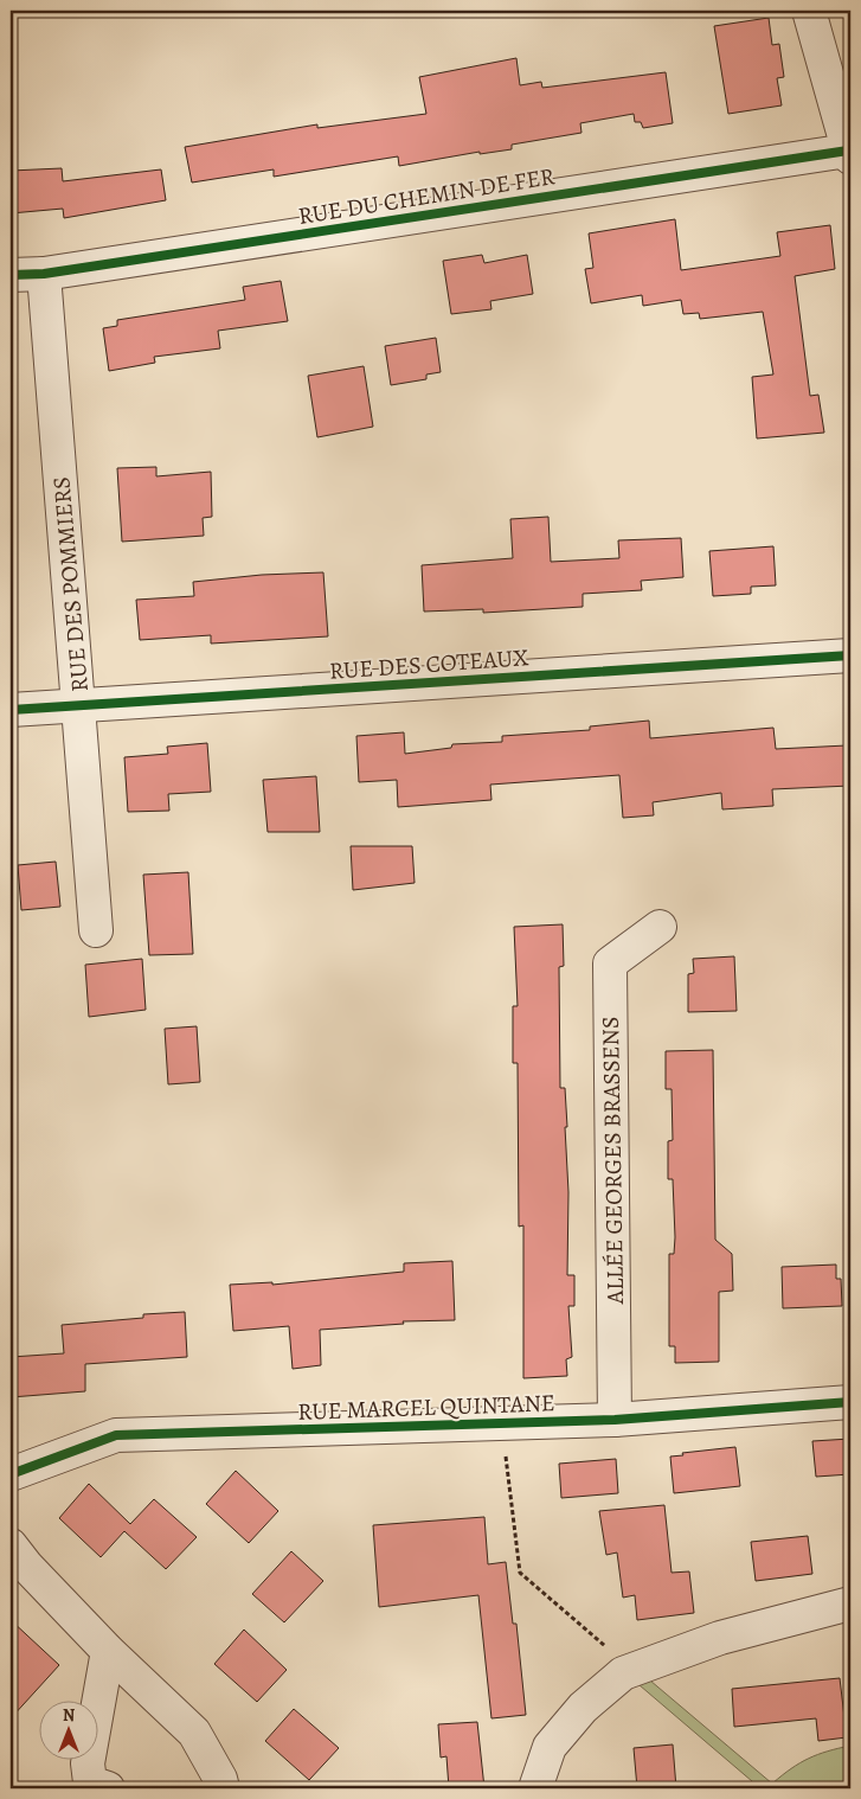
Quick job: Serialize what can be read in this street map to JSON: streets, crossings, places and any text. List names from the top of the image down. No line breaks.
{"streets":{"street":["RUE DU CHEMIN DE FER","RUE DES POMMIERS","RUE DES COTEAUX","ALLÉE GEORGES BRASSENS","RUE MARCEL QUINTANE"]},"crossings":[["RUE DU CHEMIN DE FER","RUE DES POMMIERS"],["RUE DES POMMIERS","RUE DES COTEAUX"],["ALLÉE GEORGES BRASSENS","RUE MARCEL QUINTANE"]],"north":"top"}
